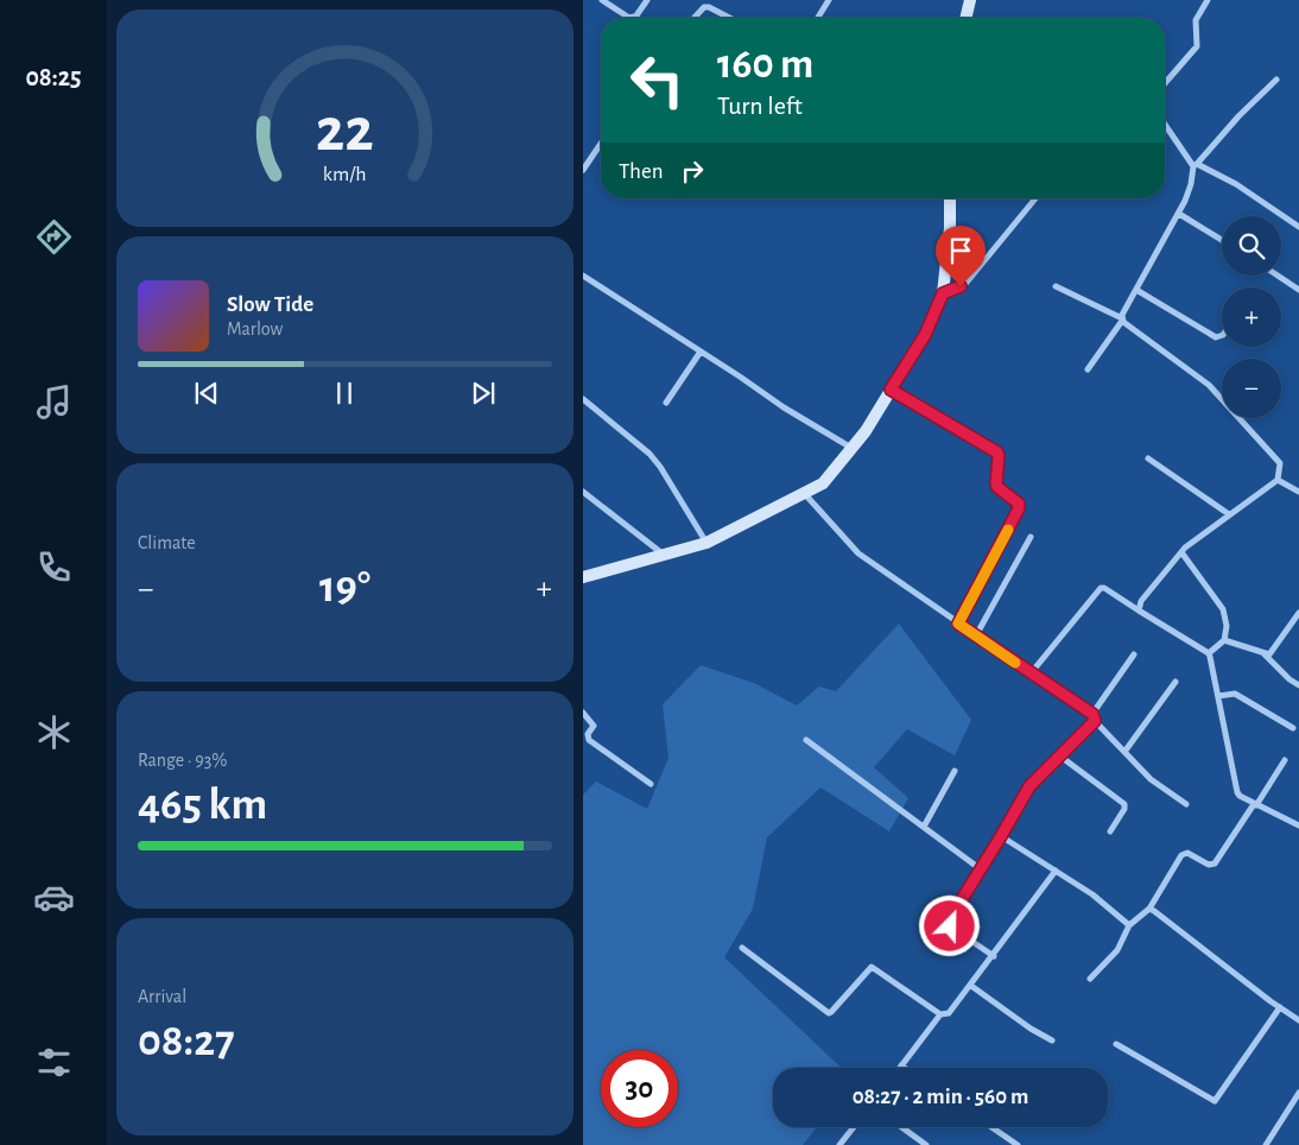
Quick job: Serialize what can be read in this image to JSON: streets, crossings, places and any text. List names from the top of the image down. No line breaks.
{"page":{"tabs":"08:25","turn":["160 m","Turn left"],"then":"Then","map_buttons":["+","−"],"song":["Slow Tide","Marlow"],"tile":["Climate",["Range · 93%","465 km"],["Arrival","08:27"]],"heat":["−","19°","+"],"limit":"30","trip":"08:27 · 2 min · 560 m","gauge":["22","km/h"]}}
